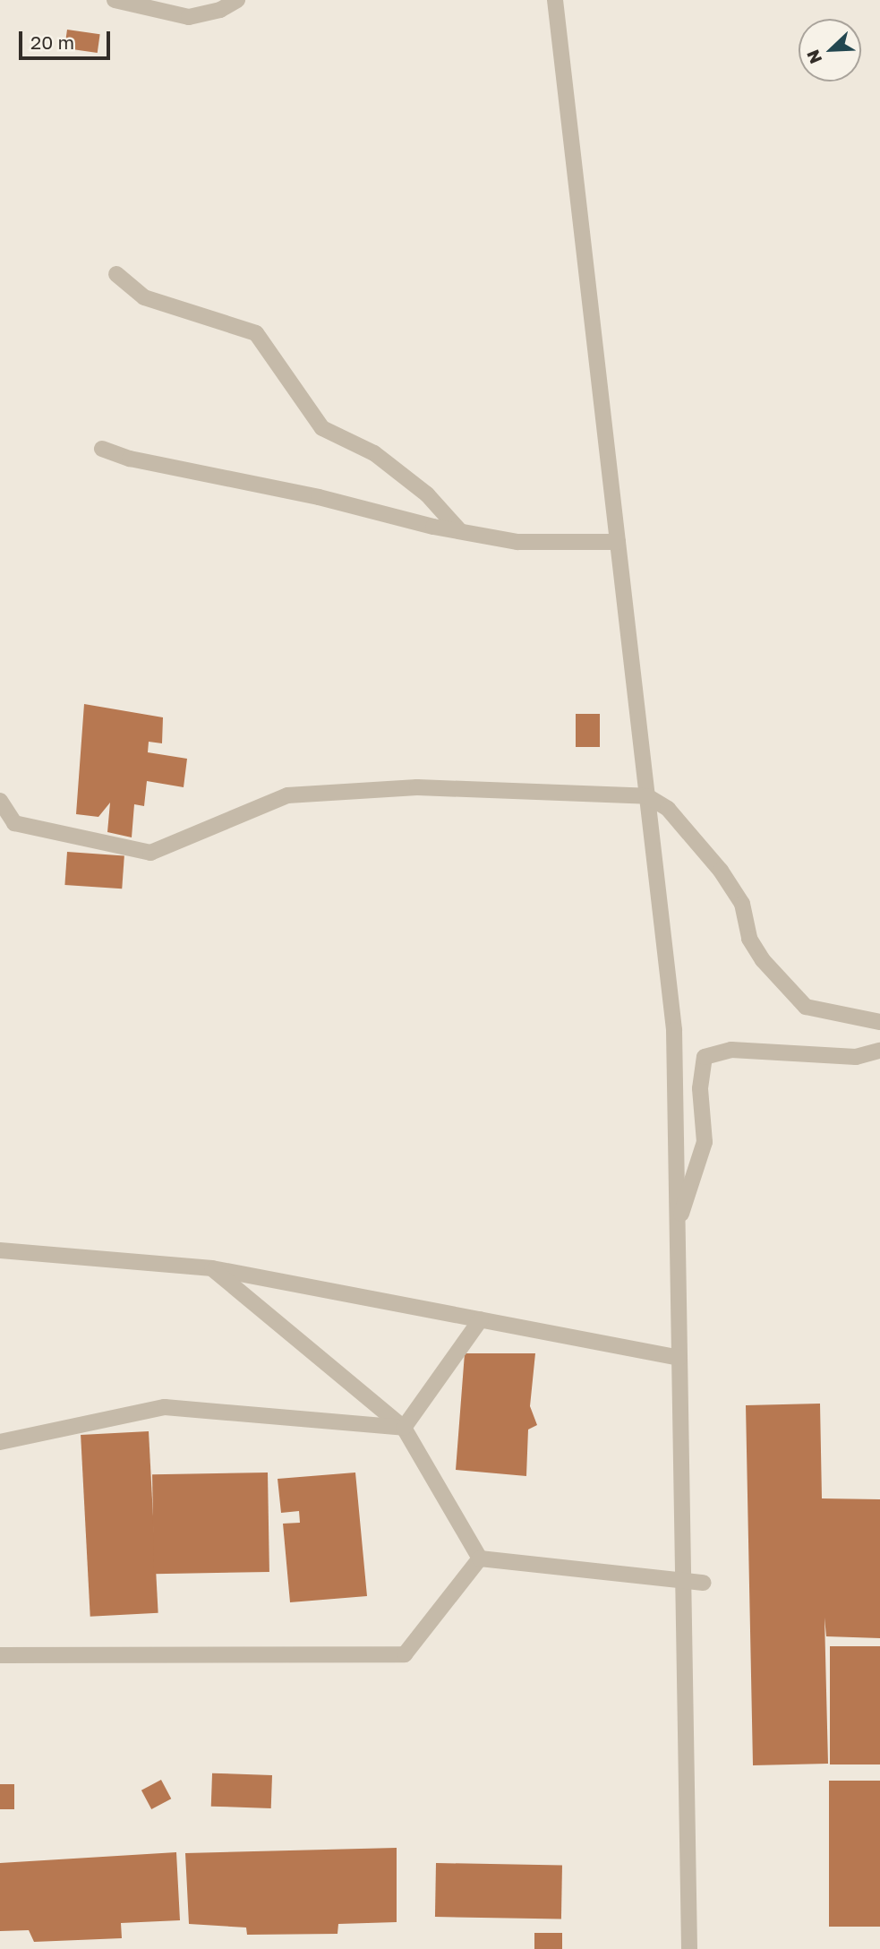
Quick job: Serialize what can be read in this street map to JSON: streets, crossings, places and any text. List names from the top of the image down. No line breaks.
{"scale_bar":"20 m","north":"bottom left"}
